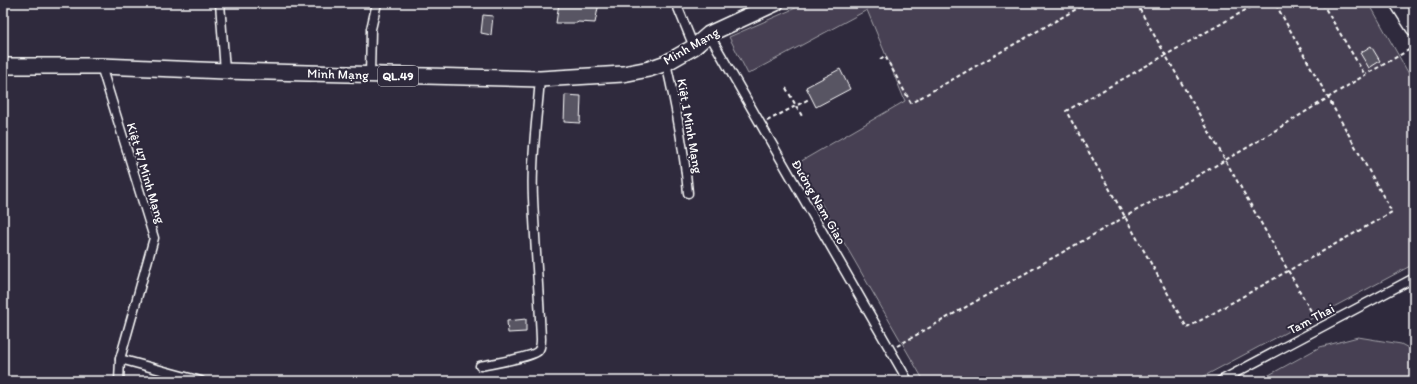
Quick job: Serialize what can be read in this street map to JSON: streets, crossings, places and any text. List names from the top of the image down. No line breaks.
{"streets":{"highway":["Minh Mạng","QL.49"],"street":["Kiệt 1 Minh Mạng","Kiệt 47 Minh Mạng","Đường Nam Giao","Tam Thai"]},"crossings":[["Minh Mạng","Kiệt 1 Minh Mạng"],["Minh Mạng","Kiệt 47 Minh Mạng"],["Minh Mạng","Đường Nam Giao"]]}
